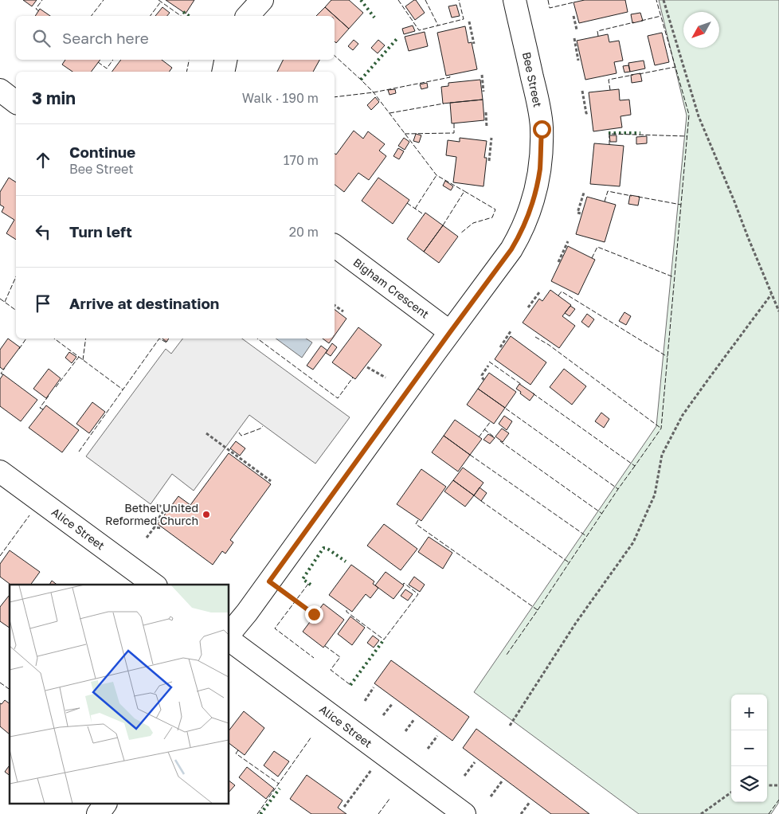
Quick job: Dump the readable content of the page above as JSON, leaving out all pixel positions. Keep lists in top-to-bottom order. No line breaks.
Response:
{"streets":{"street":["Bee Street","Bigham Crescent","Alice Street"]},"crossings":[["Bee Street","Bigham Crescent"]],"places":["Bethel United Reformed Church"],"north":"bottom left","page":{"search":"Search here","heading":["3 min","Walk · 190 m"],"list":[["Continue","Bee Street","170 m"],["Turn left","20 m"],"Arrive at destination"],"map_buttons":["+","−"]}}
